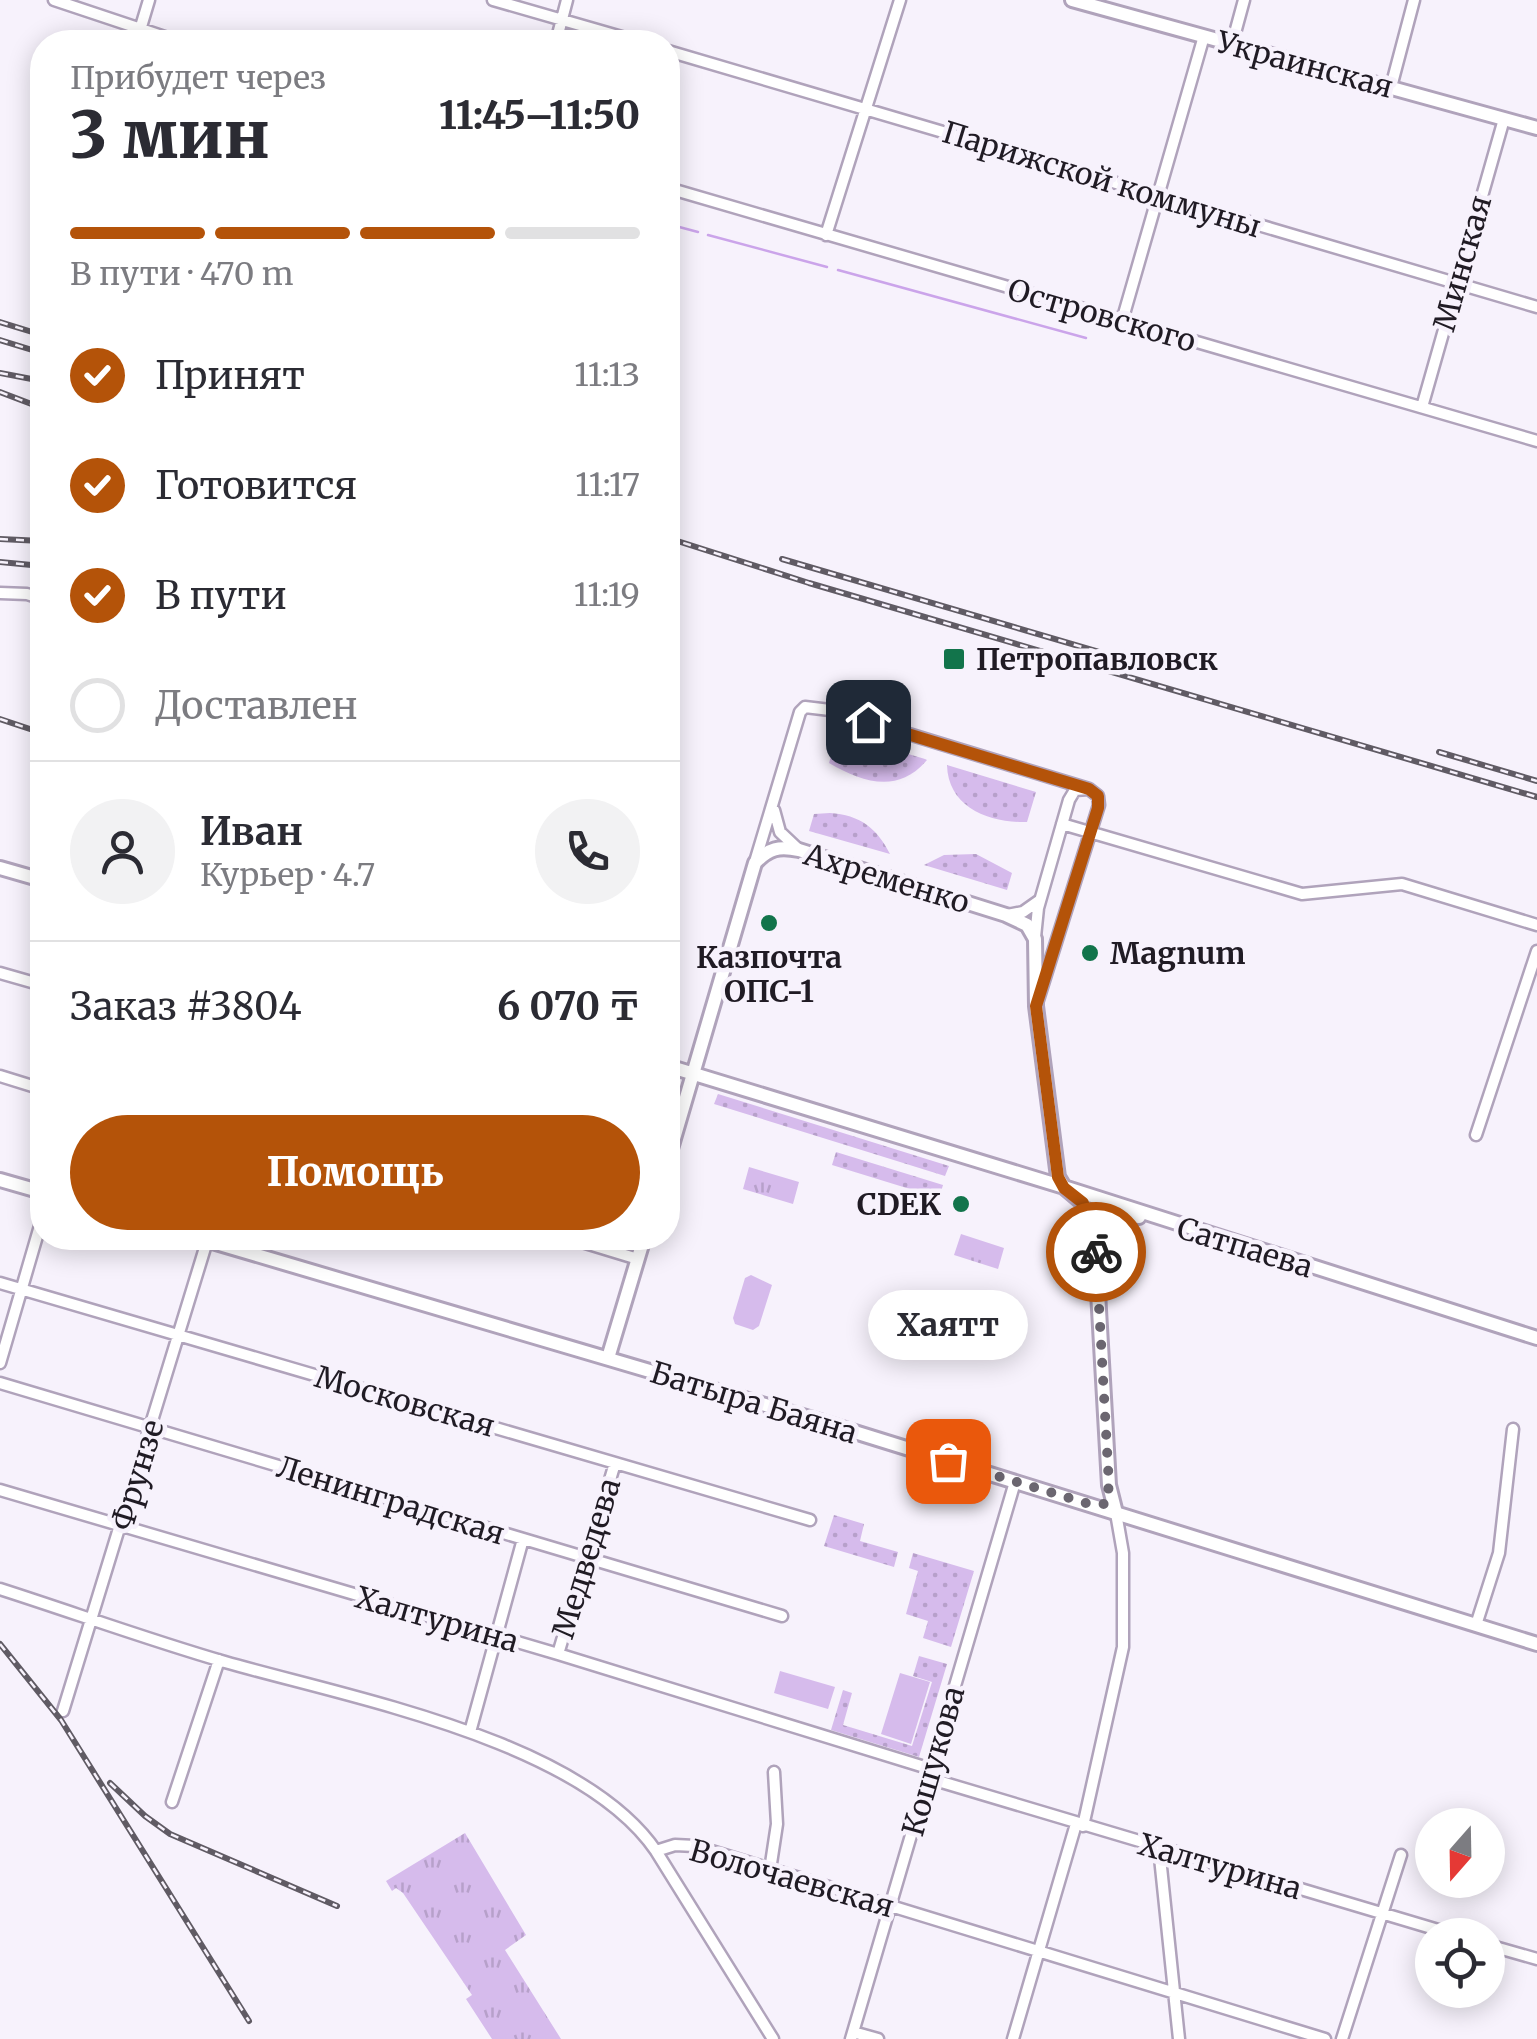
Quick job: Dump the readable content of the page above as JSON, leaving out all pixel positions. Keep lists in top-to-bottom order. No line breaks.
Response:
{"streets":{"street":["Украинская","Парижской коммуны","Минская","Островского","Ахременко","Сатпаева","Московская","Батыра Баяна","Фрунзе","Ленинградская","Медведева","Халтурина","Кошукова","Волочаевская"]},"crossings":[["Украинская","Минская"],["Парижской коммуны","Минская"],["Минская","Островского"],["Московская","Фрунзе"],["Московская","Медведева"],["Батыра Баяна","Кошукова"],["Фрунзе","Ленинградская"],["Фрунзе","Халтурина"],["Фрунзе","Волочаевская"],["Ленинградская","Медведева"],["Медведева","Халтурина"],["Халтурина","Кошукова"],["Кошукова","Волочаевская"]],"places":{"transit":["Петропавловск"],"other":["Казпочта ОПС-1","Magnum","CDEK","Хаятт"]},"north":"bottom","page":{"heading":["3 мин","Прибудет через","11:45–11:50"],"panel":["Иван","Курьер · 4.7","Заказ #3804","6 070 ₸"],"bar":"В пути · 470 m","list":[["Принят","11:13"],["Готовится","11:17"],["В пути","11:19"],"Доставлен"],"buttons":"Помощь","bubble":"Хаятт"}}
